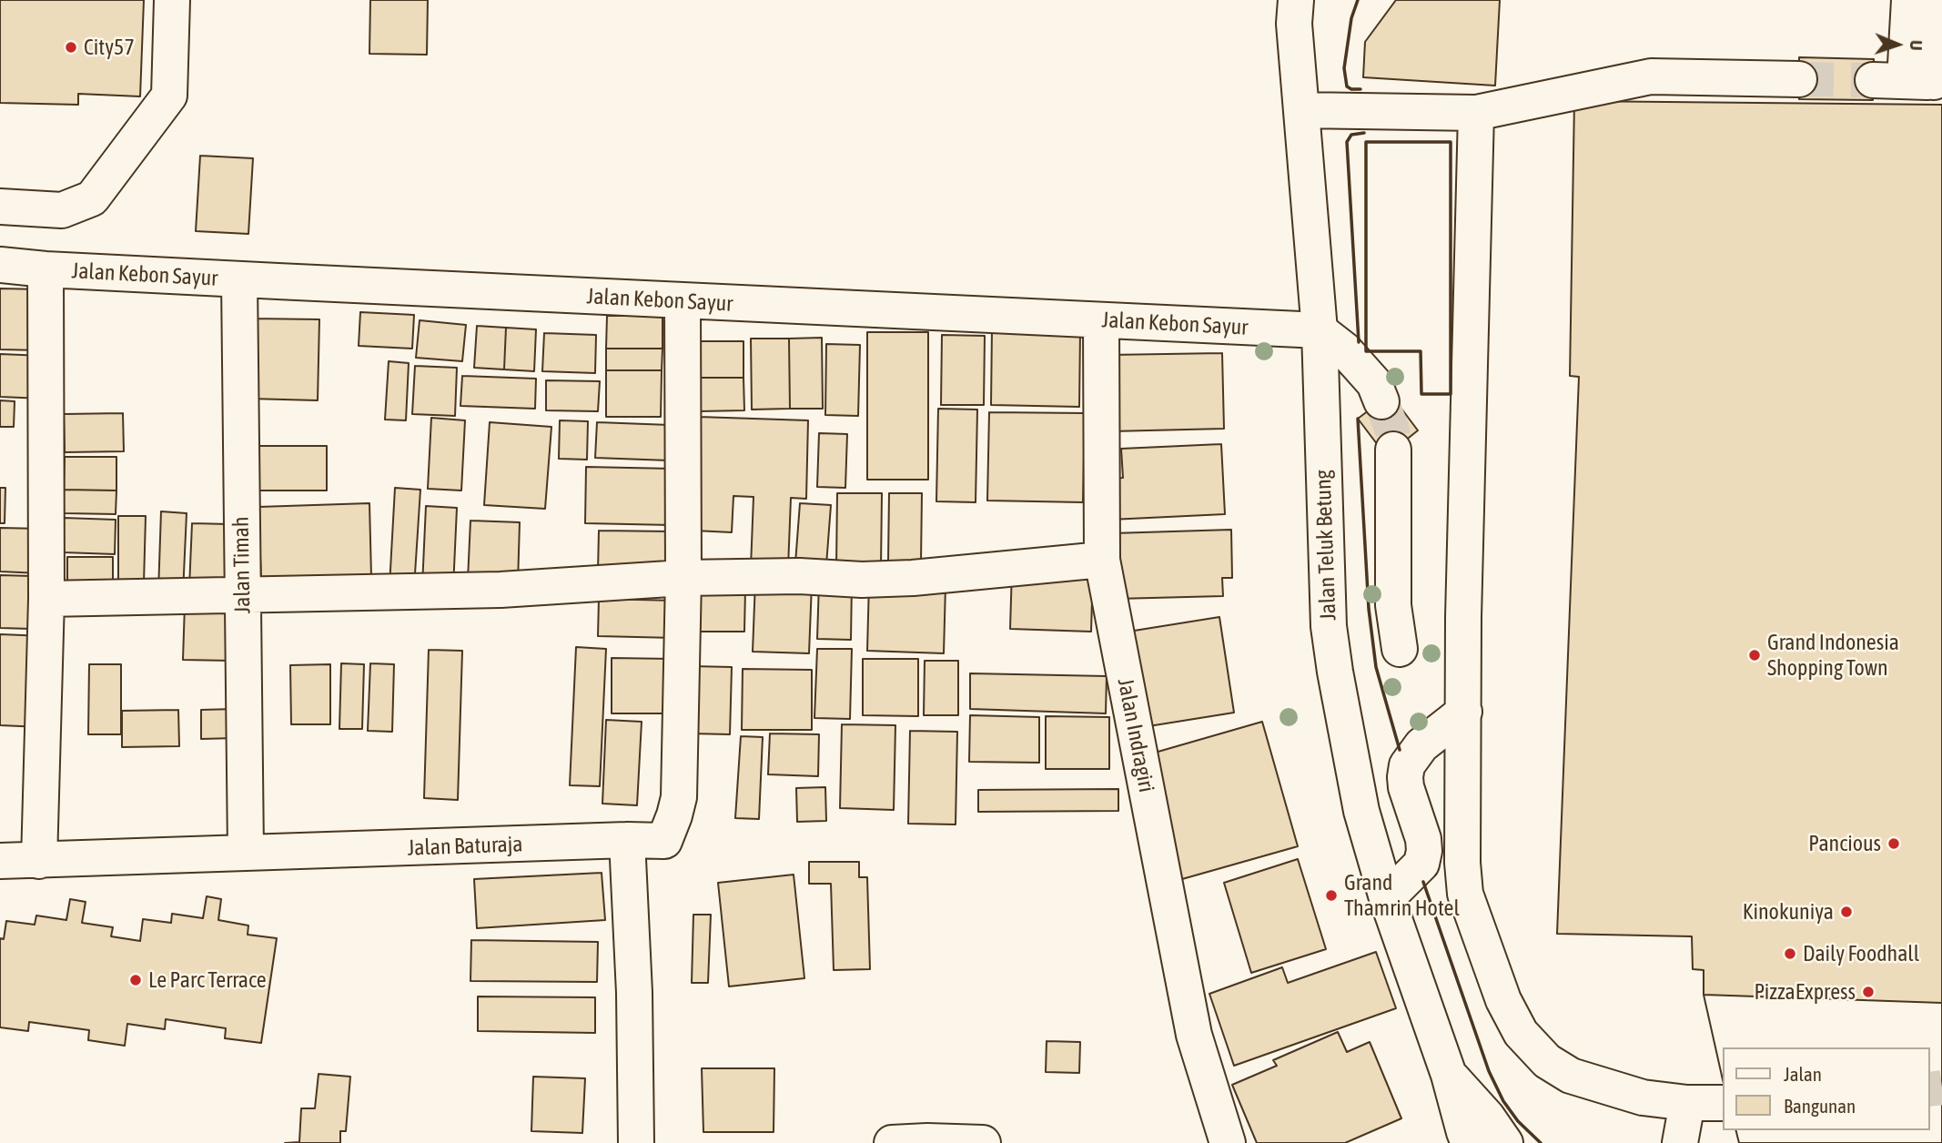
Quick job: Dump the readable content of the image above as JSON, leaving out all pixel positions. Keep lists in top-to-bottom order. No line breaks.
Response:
{"streets":{"street":["Jalan Kebon Sayur","Jalan Teluk Betung","Jalan Timah","Jalan Indragiri","Jalan Baturaja"]},"crossings":[["Jalan Kebon Sayur","Jalan Teluk Betung"],["Jalan Kebon Sayur","Jalan Timah"],["Jalan Kebon Sayur","Jalan Indragiri"],["Jalan Timah","Jalan Baturaja"]],"places":["City57","Grand Indonesia Shopping Town","Pancious","Grand Thamrin Hotel","Kinokuniya","Daily Foodhall","Le Parc Terrace","PizzaExpress"],"legend":["Jalan","Bangunan"],"north":"right"}
